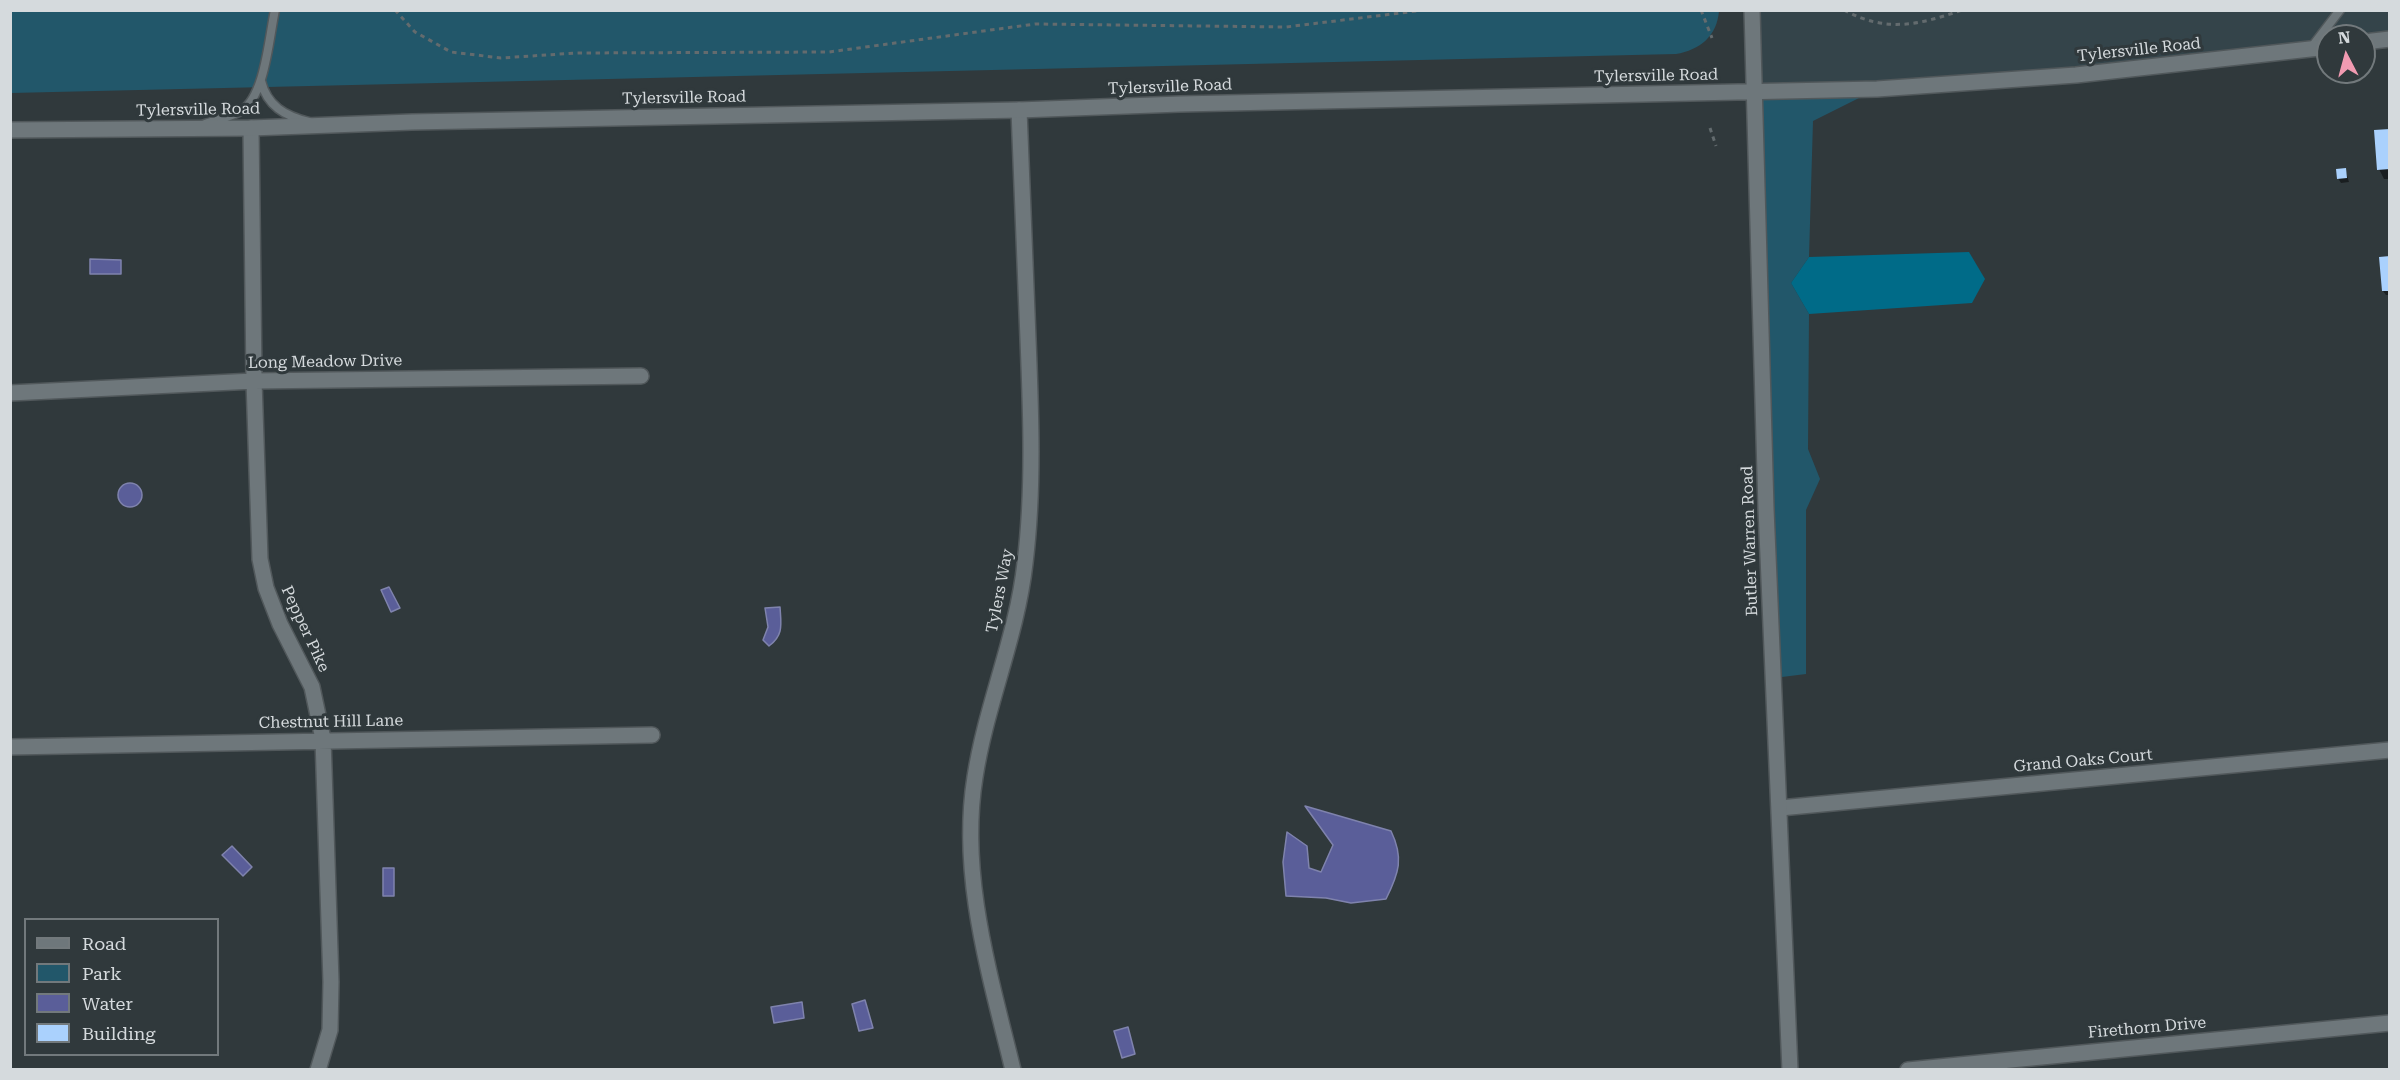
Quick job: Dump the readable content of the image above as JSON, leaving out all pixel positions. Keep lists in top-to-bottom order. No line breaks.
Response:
{"streets":{"street":["Tylersville Road","Long Meadow Drive","Butler Warren Road","Tylers Way","Pepper Pike","Chestnut Hill Lane","Grand Oaks Court","Firethorn Drive"]},"crossings":[["Tylersville Road","Butler Warren Road"],["Tylersville Road","Tylers Way"],["Tylersville Road","Pepper Pike"],["Long Meadow Drive","Pepper Pike"],["Butler Warren Road","Grand Oaks Court"],["Pepper Pike","Chestnut Hill Lane"]],"legend":["Road","Park","Water","Building"],"north":"top"}
